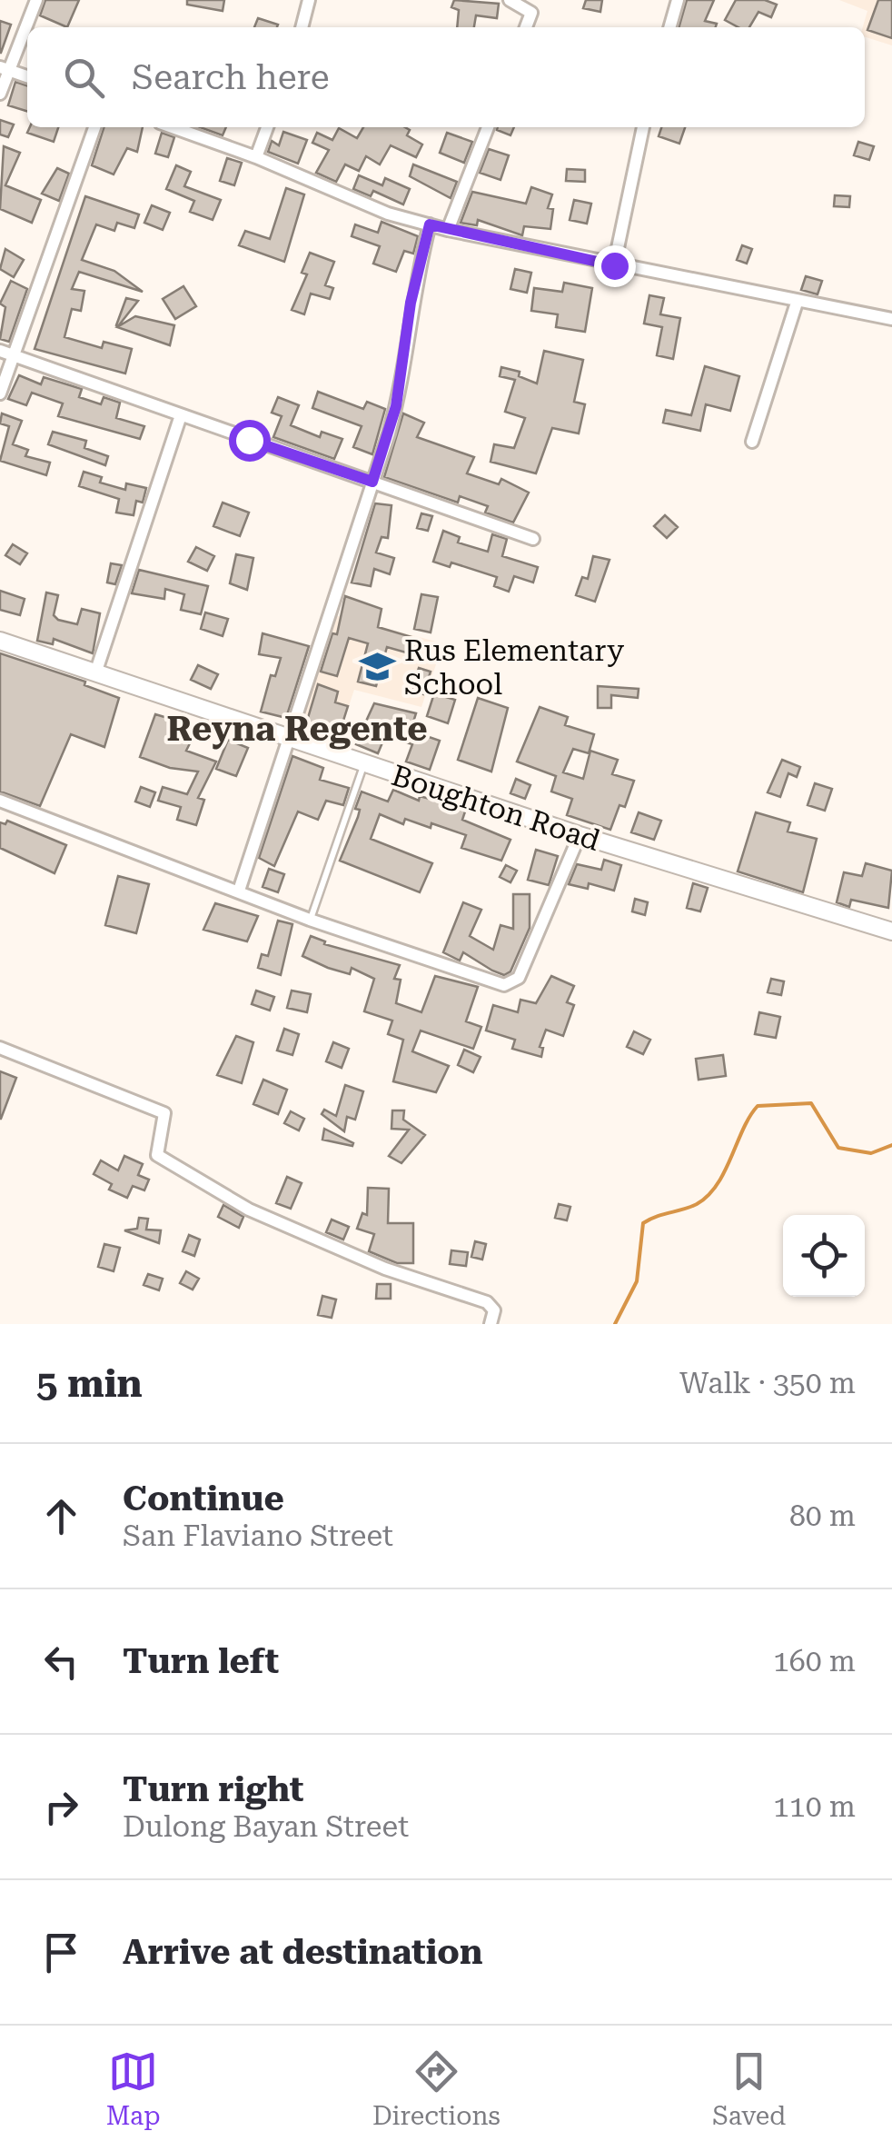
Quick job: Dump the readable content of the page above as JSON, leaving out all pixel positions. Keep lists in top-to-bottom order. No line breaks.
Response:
{"streets":{"main road":["Boughton Road"]},"districts":["Reyna Regente"],"places":{"school or university":["Rus Elementary School"]},"page":{"search":"Search here","heading":["5 min","Walk · 350 m"],"list":[["Continue","San Flaviano Street","80 m"],["Turn left","160 m"],["Turn right","Dulong Bayan Street","110 m"],"Arrive at destination"],"nav":["Map","Directions","Saved"]}}
